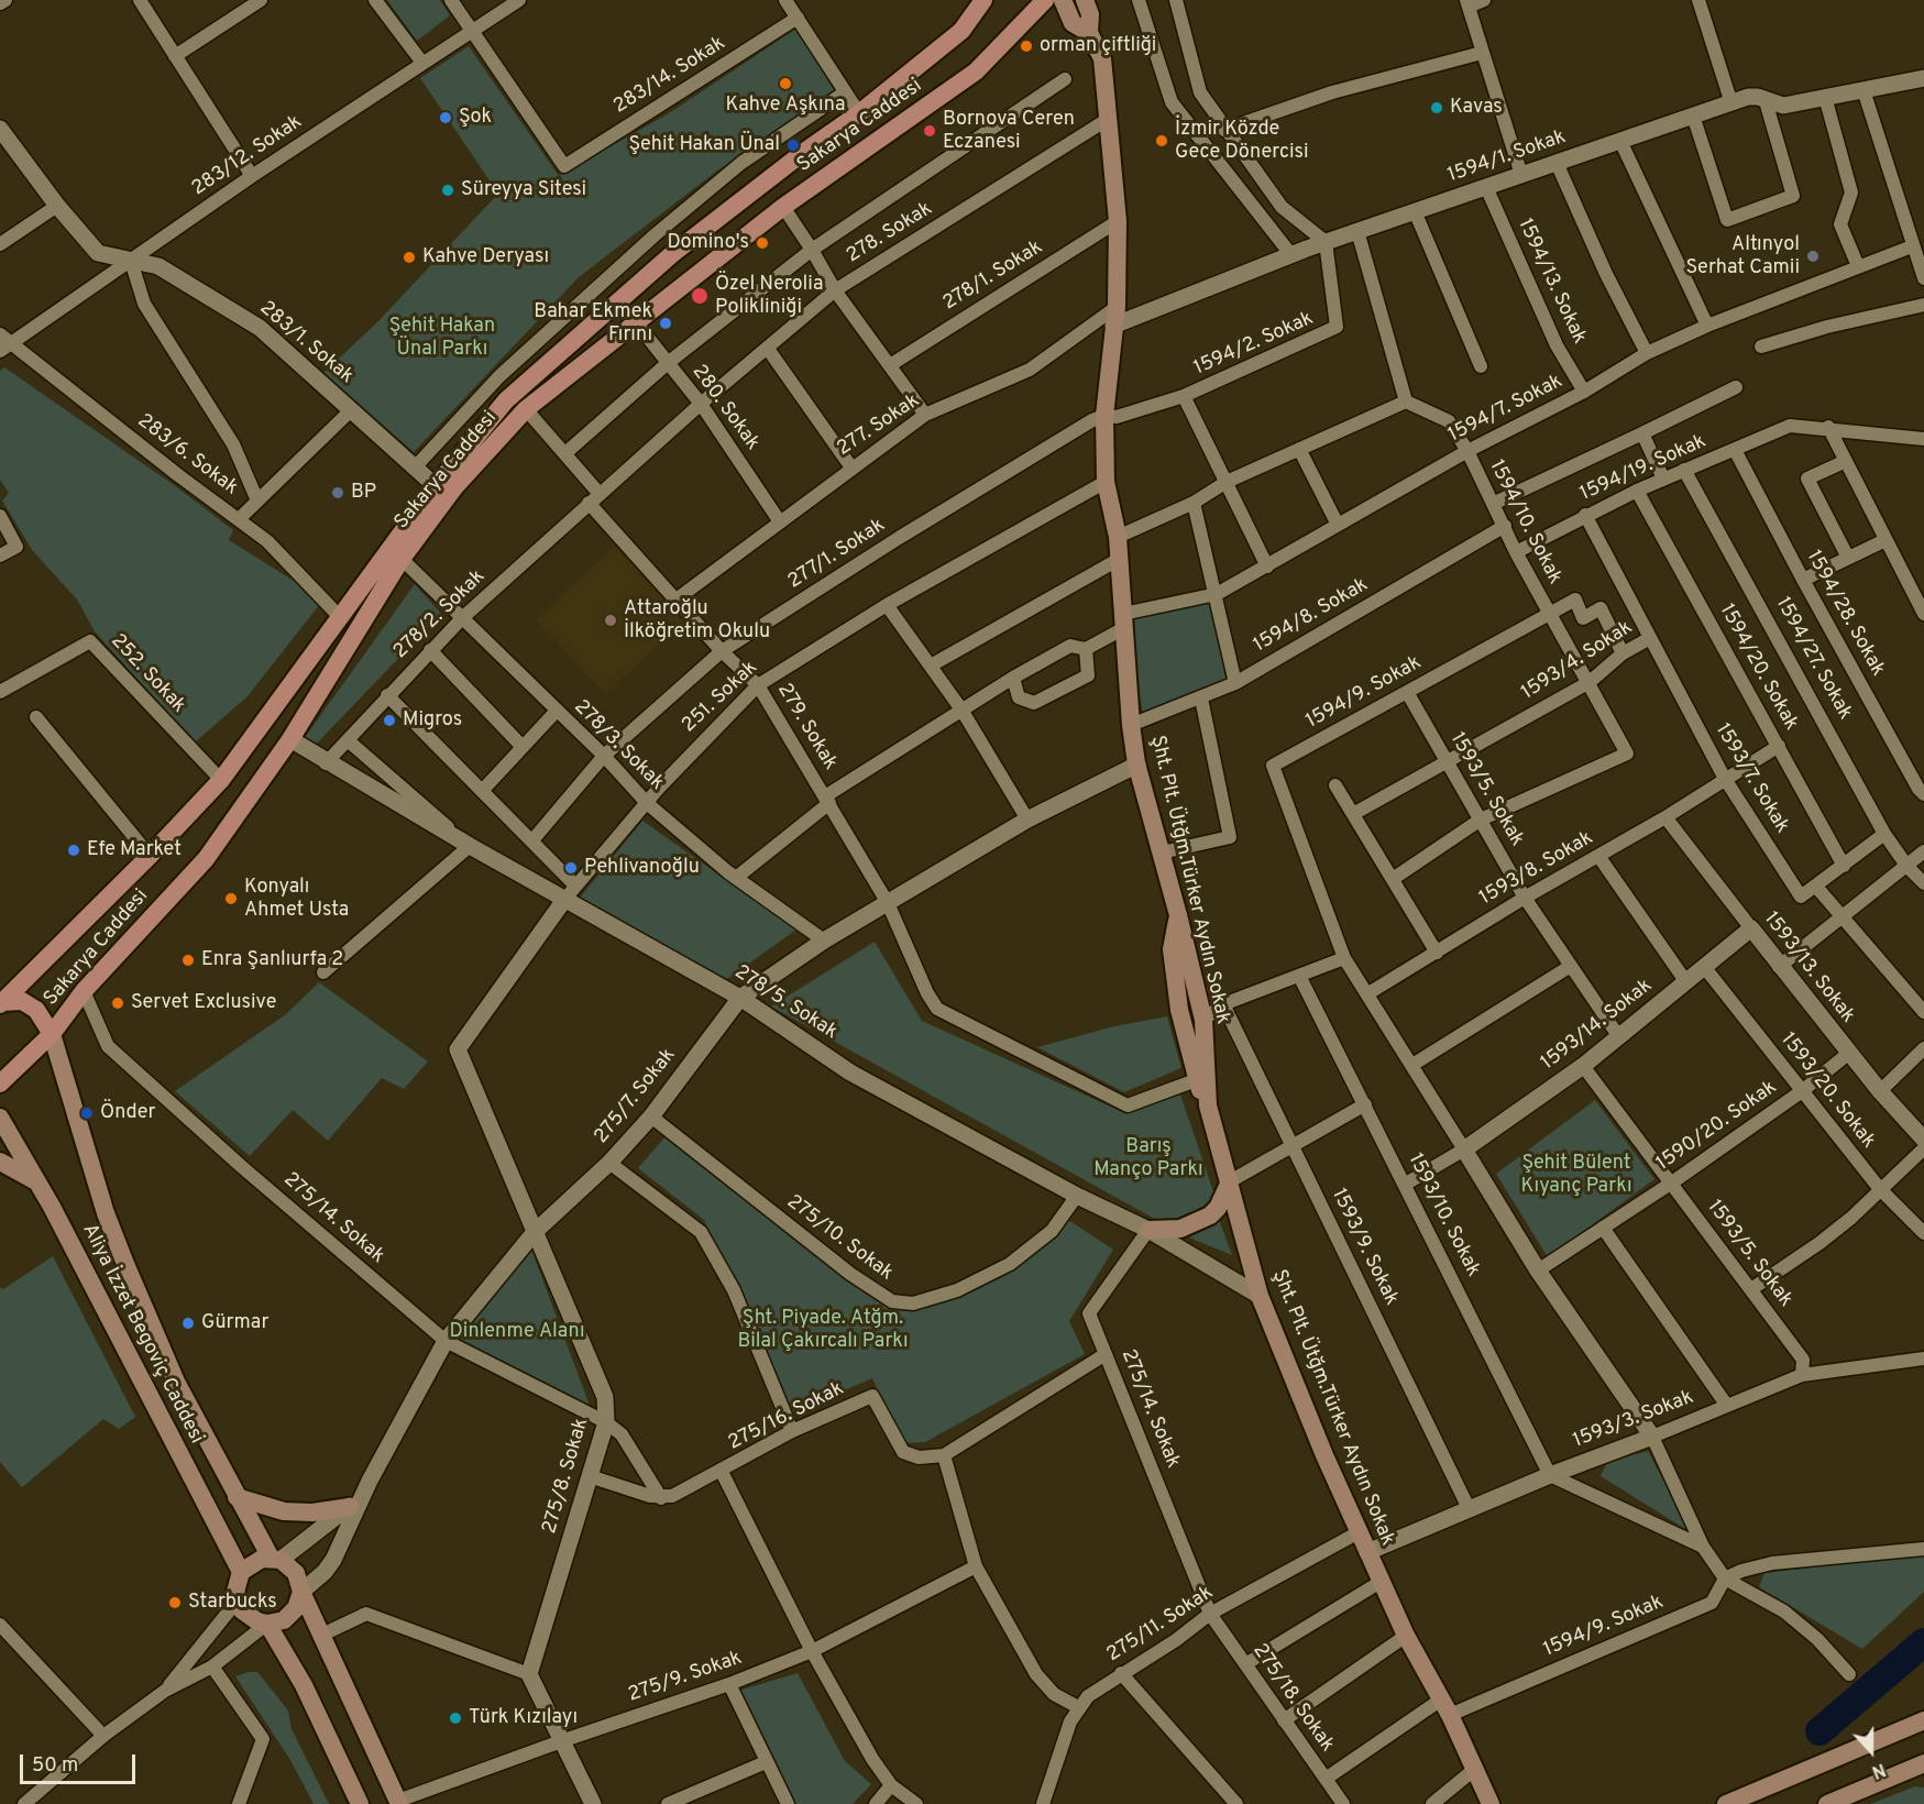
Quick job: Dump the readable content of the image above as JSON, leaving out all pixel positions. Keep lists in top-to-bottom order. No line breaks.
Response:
{"streets":{"main road":["Sakarya Caddesi","Şht. Plt. Ütğm.Türker Aydın Sokak","Aliya İzzet Begoviç Caddesi"],"street":["283/14. Sokak","283/12. Sokak","1594/1. Sokak","278. Sokak","278/1. Sokak","1594/13. Sokak","283/1. Sokak","1594/2. Sokak","280. Sokak","1594/7. Sokak","277. Sokak","283/6. Sokak","1594/19. Sokak","1594/10. Sokak","277/1. Sokak","1594/28. Sokak","278/2. Sokak","1594/8. Sokak","1594/27. Sokak","1593/4. Sokak","1594/20. Sokak","252. Sokak","1594/9. Sokak","251. Sokak","279. Sokak","278/3. Sokak","1593/7. Sokak","1593/5. Sokak","1593/8. Sokak","1593/13. Sokak","278/5. Sokak","1593/14. Sokak","1593/20. Sokak","275/7. Sokak","1590/20. Sokak","1593/10. Sokak","275/14. Sokak","275/10. Sokak","1593/9. Sokak","275/16. Sokak","1593/3. Sokak","275/8. Sokak","275/11. Sokak","275/9. Sokak","275/18. Sokak"]},"crossings":[["283/14. Sokak","283/12. Sokak"],["Sakarya Caddesi","283/1. Sokak"],["Sakarya Caddesi","280. Sokak"],["Sakarya Caddesi","283/6. Sokak"],["Sakarya Caddesi","252. Sokak"],["Sakarya Caddesi","278/3. Sokak"],["Sakarya Caddesi","278/5. Sokak"],["Sakarya Caddesi","275/14. Sokak"],["Sakarya Caddesi","Aliya İzzet Begoviç Caddesi"],["283/12. Sokak","283/1. Sokak"],["283/12. Sokak","283/6. Sokak"],["1594/1. Sokak","1594/13. Sokak"],["1594/1. Sokak","1594/2. Sokak"],["1594/1. Sokak","Şht. Plt. Ütğm.Türker Aydın Sokak"],["278. Sokak","280. Sokak"],["278. Sokak","278/2. Sokak"],["278. Sokak","279. Sokak"],["278. Sokak","Şht. Plt. Ütğm.Türker Aydın Sokak"],["278/1. Sokak","Şht. Plt. Ütğm.Türker Aydın Sokak"],["1594/13. Sokak","1594/7. Sokak"],["1594/2. Sokak","277/1. Sokak"],["1594/2. Sokak","Şht. Plt. Ütğm.Türker Aydın Sokak"],["280. Sokak","277. Sokak"],["1594/7. Sokak","1594/10. Sokak"],["1594/7. Sokak","279. Sokak"],["1594/7. Sokak","278/3. Sokak"],["1594/7. Sokak","Şht. Plt. Ütğm.Türker Aydın Sokak"],["277. Sokak","279. Sokak"],["277. Sokak","Şht. Plt. Ütğm.Türker Aydın Sokak"],["1594/19. Sokak","1594/10. Sokak"],["1594/19. Sokak","1594/28. Sokak"],["1594/19. Sokak","1594/27. Sokak"],["1594/19. Sokak","1594/20. Sokak"],["1594/19. Sokak","1593/7. Sokak"],["1594/10. Sokak","1594/8. Sokak"],["1594/10. Sokak","1593/4. Sokak"],["1594/10. Sokak","1594/9. Sokak"],["1594/10. Sokak","1593/5. Sokak"],["277/1. Sokak","279. Sokak"],["277/1. Sokak","278/3. Sokak"],["277/1. Sokak","Şht. Plt. Ütğm.Türker Aydın Sokak"],["278/2. Sokak","279. Sokak"],["278/2. Sokak","278/3. Sokak"],["278/2. Sokak","278/5. Sokak"],["1594/8. Sokak","Şht. Plt. Ütğm.Türker Aydın Sokak"],["1593/4. Sokak","1594/9. Sokak"],["1593/4. Sokak","1593/7. Sokak"],["1593/4. Sokak","1593/5. Sokak"],["1594/20. Sokak","1593/8. Sokak"],["1594/9. Sokak","1593/5. Sokak"],["1594/9. Sokak","Şht. Plt. Ütğm.Türker Aydın Sokak"],["1594/9. Sokak","275/18. Sokak"],["251. Sokak","279. Sokak"],["251. Sokak","278/3. Sokak"],["251. Sokak","Şht. Plt. Ütğm.Türker Aydın Sokak"],["251. Sokak","278/5. Sokak"],["251. Sokak","275/8. Sokak"],["279. Sokak","275/7. Sokak"],["278/3. Sokak","275/7. Sokak"],["1593/7. Sokak","1593/8. Sokak"],["1593/5. Sokak","1593/8. Sokak"],["1593/5. Sokak","1593/14. Sokak"],["1593/5. Sokak","1590/20. Sokak"],["1593/5. Sokak","1593/3. Sokak"],["1593/8. Sokak","1593/13. Sokak"],["Şht. Plt. Ütğm.Türker Aydın Sokak","278/5. Sokak"],["Şht. Plt. Ütğm.Türker Aydın Sokak","275/7. Sokak"],["Şht. Plt. Ütğm.Türker Aydın Sokak","1593/3. Sokak"],["Şht. Plt. Ütğm.Türker Aydın Sokak","275/11. Sokak"],["1593/13. Sokak","1593/14. Sokak"],["1593/13. Sokak","1590/20. Sokak"],["278/5. Sokak","275/7. Sokak"],["278/5. Sokak","275/14. Sokak"],["278/5. Sokak","275/10. Sokak"],["1593/14. Sokak","1593/20. Sokak"],["1593/20. Sokak","1590/20. Sokak"],["275/7. Sokak","275/14. Sokak"],["275/7. Sokak","275/10. Sokak"],["275/7. Sokak","Aliya İzzet Begoviç Caddesi"],["275/7. Sokak","275/8. Sokak"],["1593/10. Sokak","1593/3. Sokak"],["275/14. Sokak","275/16. Sokak"],["275/14. Sokak","275/8. Sokak"],["275/14. Sokak","275/11. Sokak"],["275/14. Sokak","275/18. Sokak"],["1593/9. Sokak","1593/3. Sokak"],["Aliya İzzet Begoviç Caddesi","275/9. Sokak"],["275/11. Sokak","275/18. Sokak"]],"parks":["Şehit Hakan Ünal Parkı","Barış Manço Parkı","Şehit Bülent Kıyanç Parkı","Şht. Piyade. Atğm. Bilal Çakırcalı Parkı","Dinlenme Alanı"],"places":["orman çiftliği","Kahve Aşkına","Kavas","Şok","Bornova Ceren Eczanesi","İzmir Közde Gece Dönercisi","Şehit Hakan Ünal","Süreyya Sitesi","Domino's","Altınyol Serhat Camii","Kahve Deryası","Özel Nerolia Polikliniği","Bahar Ekmek Fırını","BP","Attaroğlu İlköğretim Okulu","Migros","Efe Market","Pehlivanoğlu","Konyalı Ahmet Usta","Enra Şanlıurfa 2","Servet Exclusive","Önder","Gürmar","Starbucks","Türk Kızılayı"],"scale_bar":"50 m","north":"bottom"}
